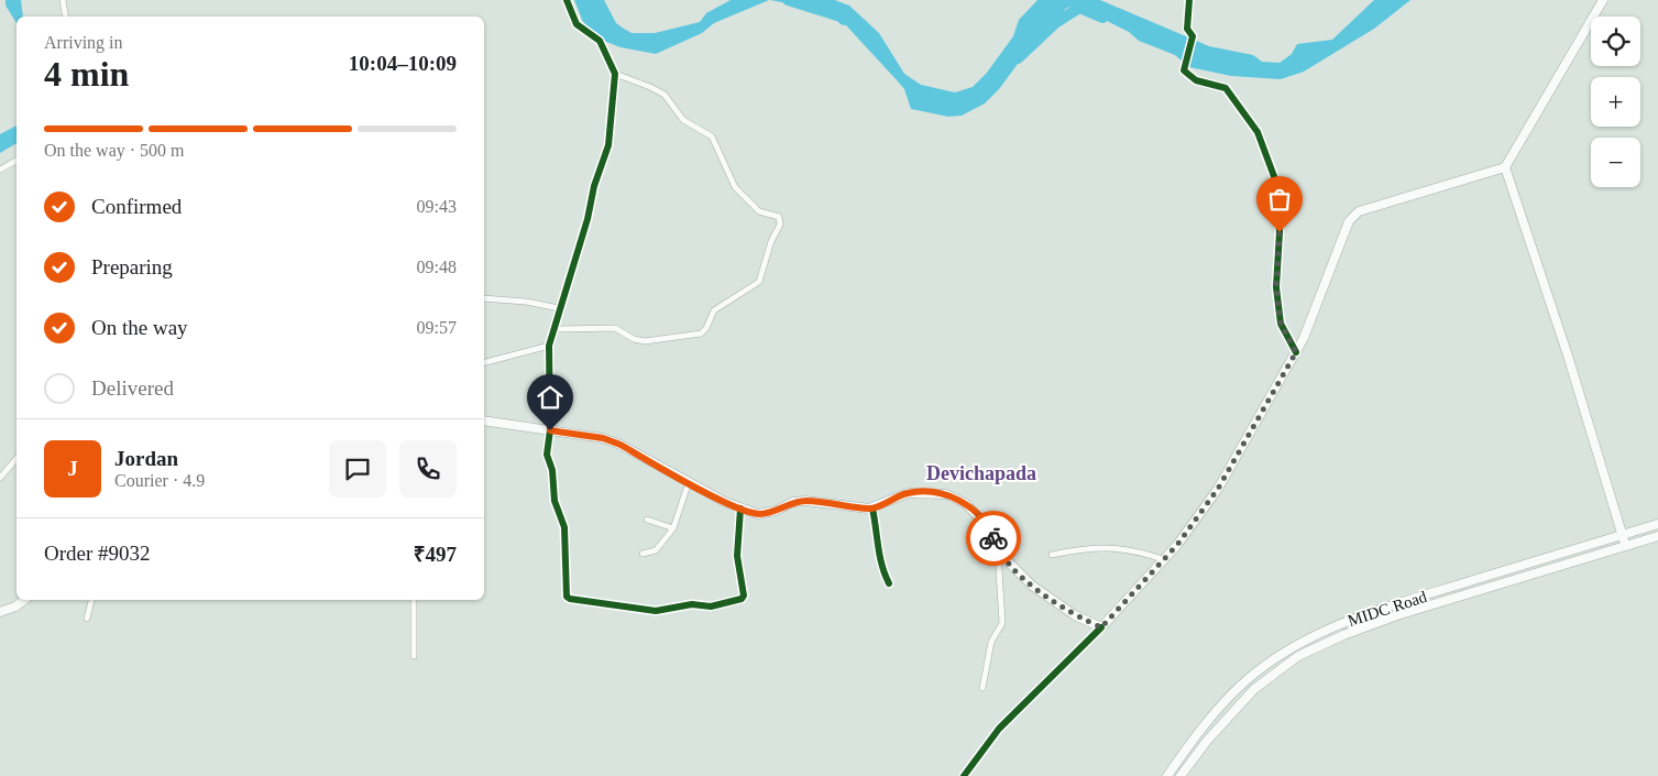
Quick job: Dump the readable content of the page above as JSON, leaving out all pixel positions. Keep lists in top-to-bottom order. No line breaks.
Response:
{"streets":{"main road":["MIDC Road"]},"districts":["Devichapada"],"page":{"map_buttons":["+","−"],"heading":["4 min","Arriving in","10:04–10:09"],"panel":["Jordan","Courier · 4.9","Order #9032","₹497"],"bar":"On the way · 500 m","list":[["Confirmed","09:43"],["Preparing","09:48"],["On the way","09:57"],"Delivered"],"round":"J"}}
